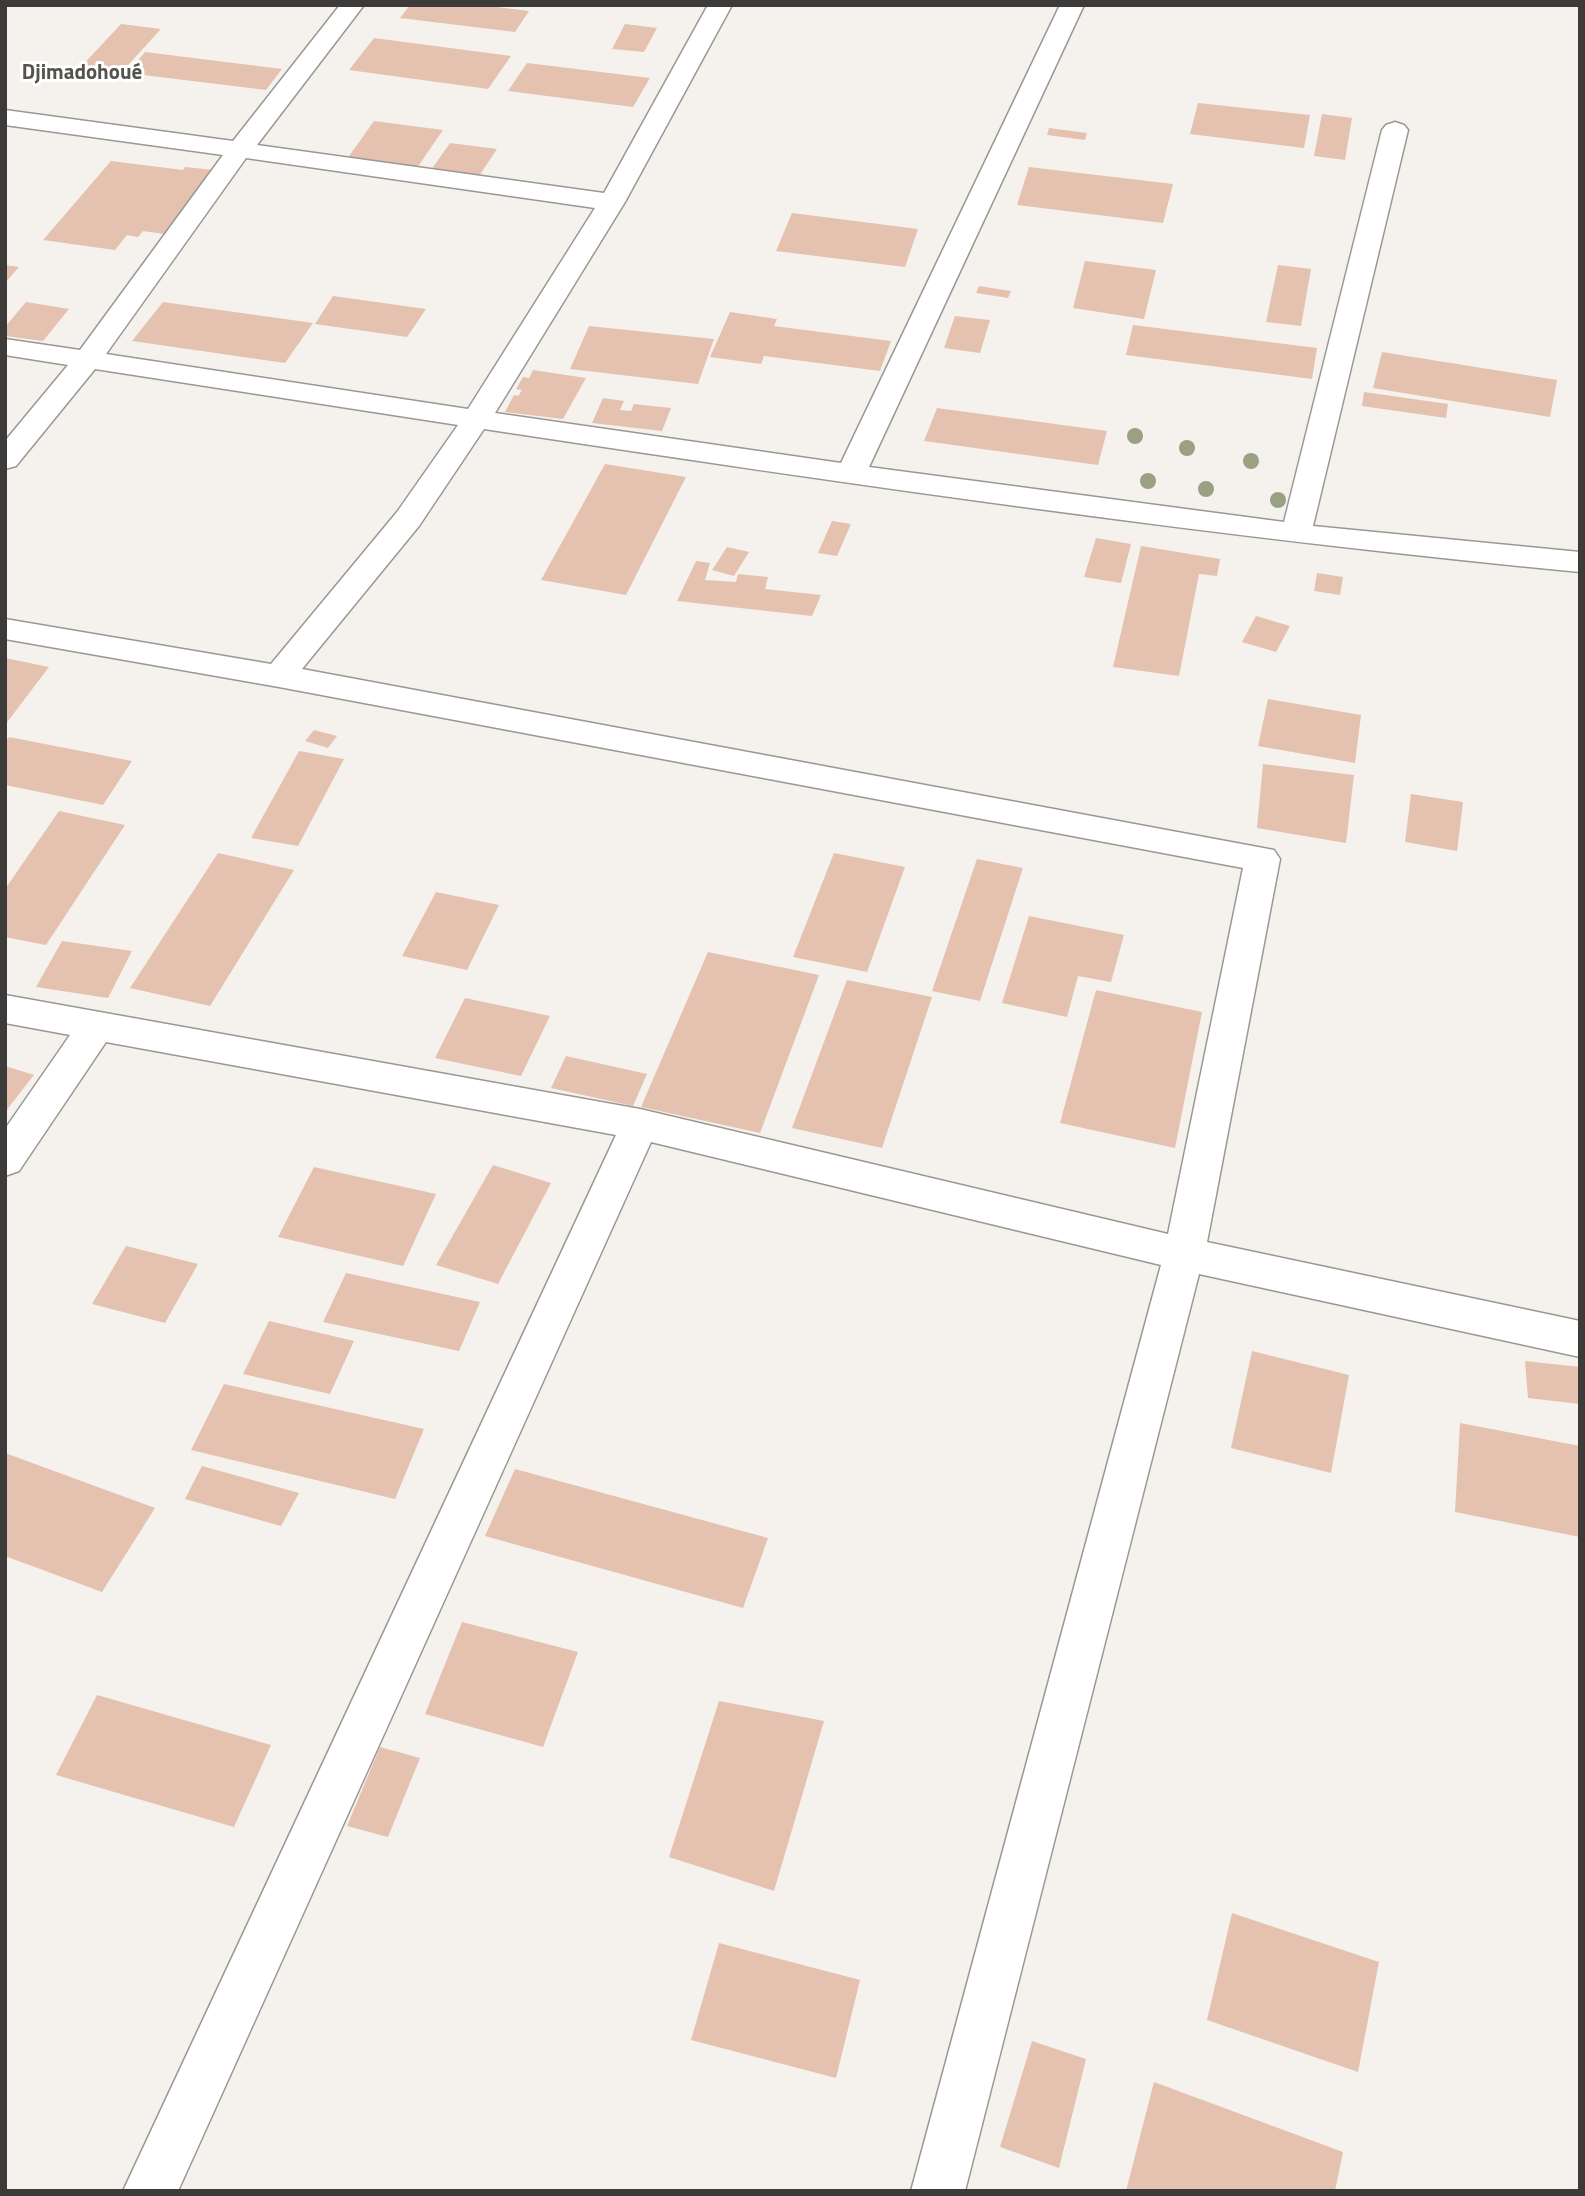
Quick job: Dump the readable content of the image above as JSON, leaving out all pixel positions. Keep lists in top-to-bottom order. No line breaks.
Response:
{"districts":["Djimadohoué"]}
